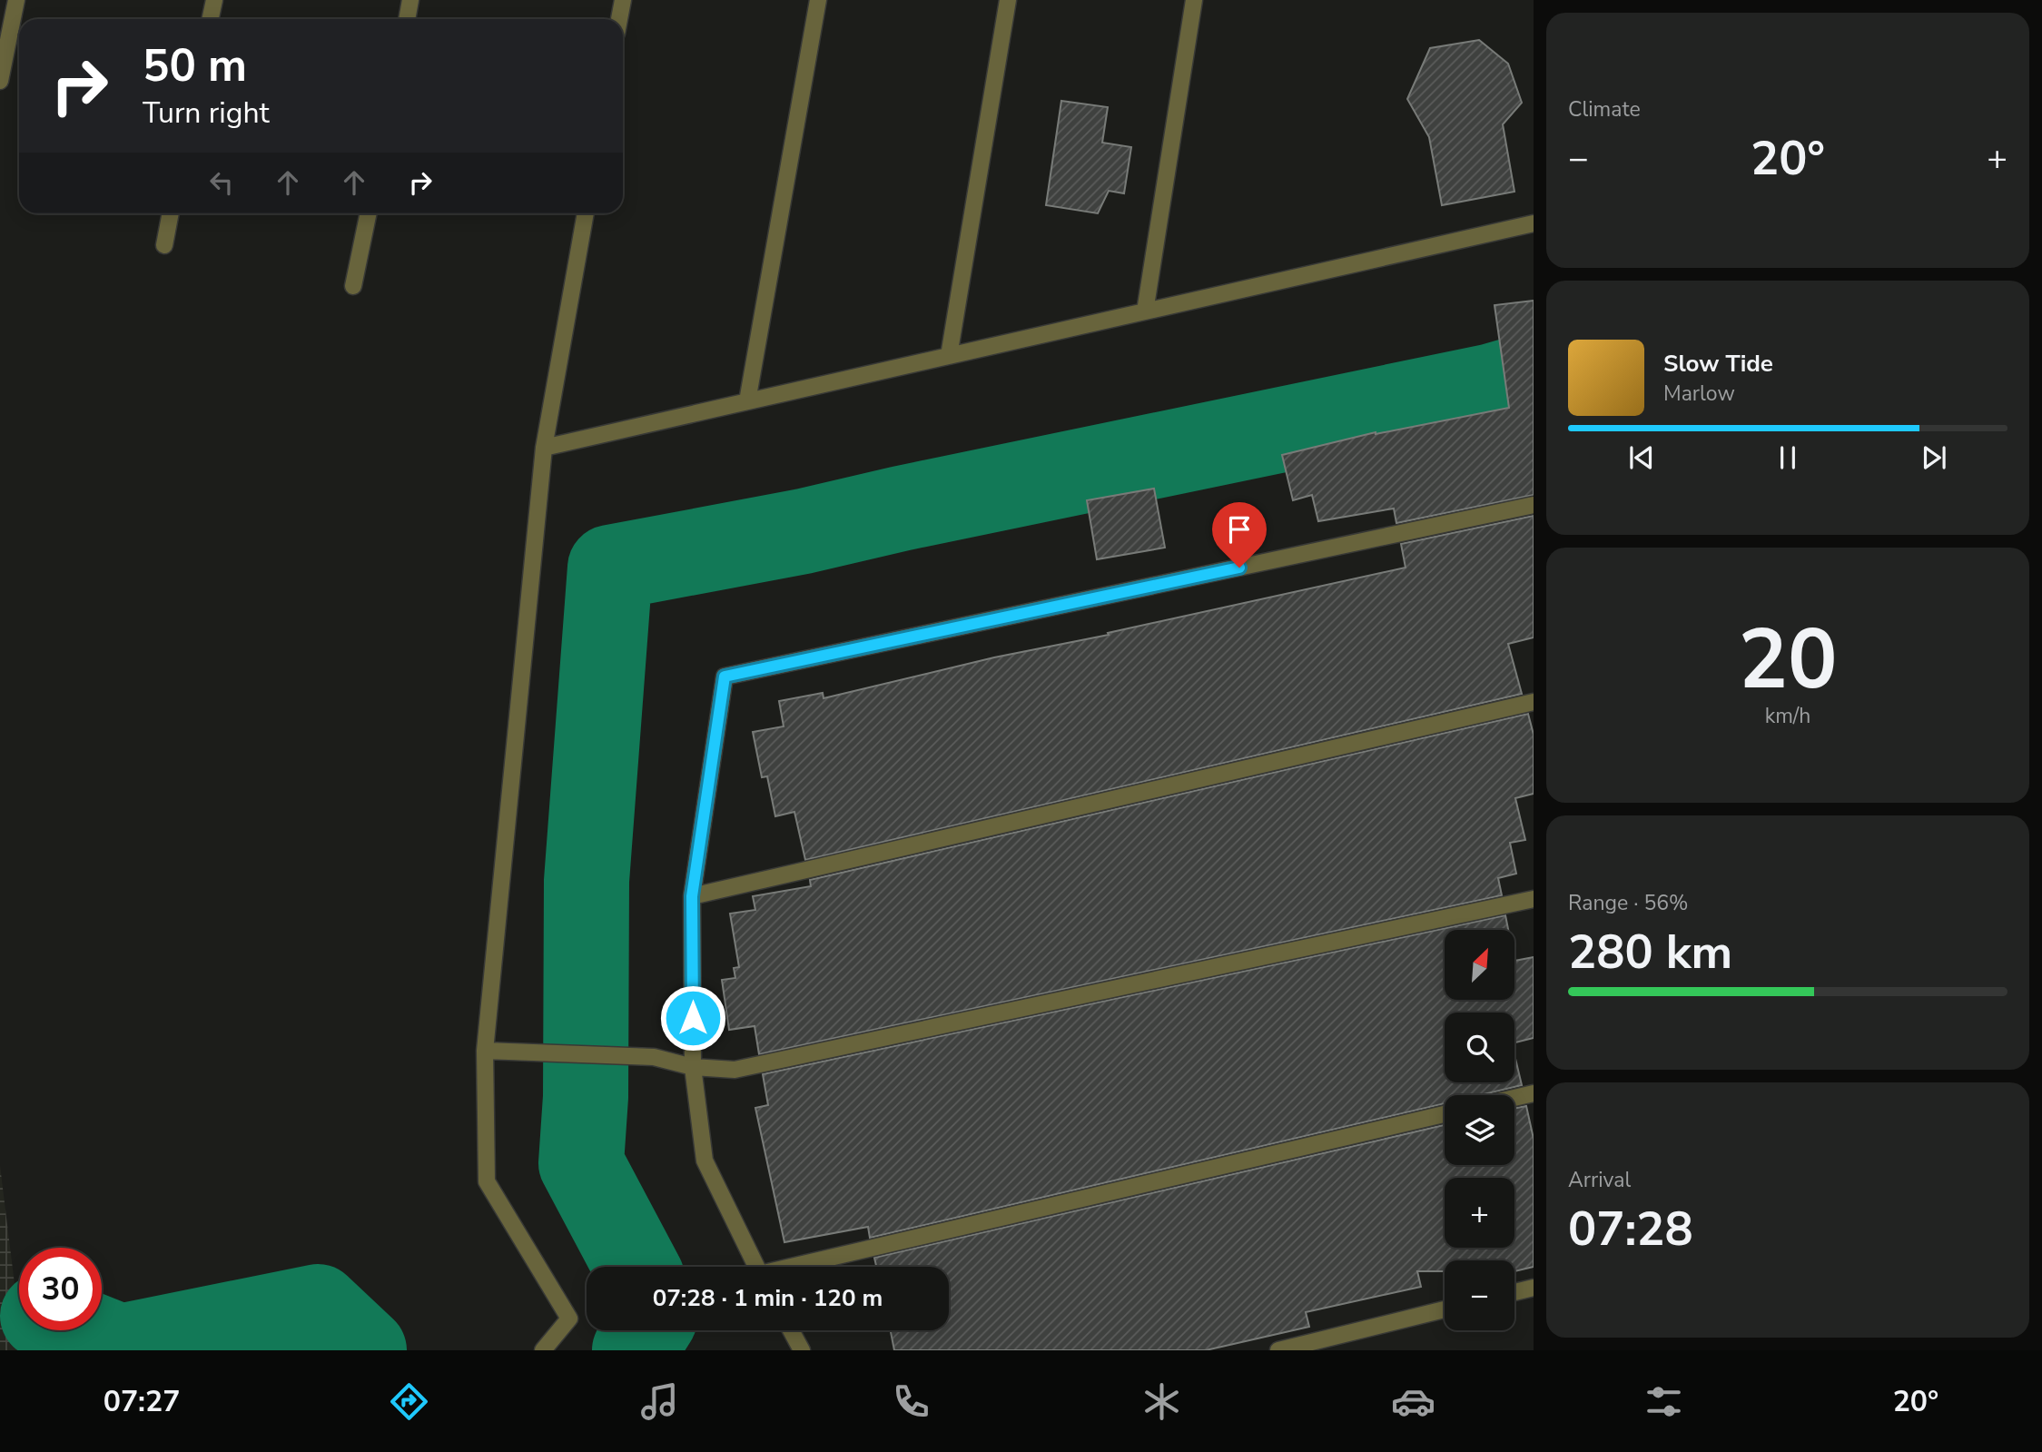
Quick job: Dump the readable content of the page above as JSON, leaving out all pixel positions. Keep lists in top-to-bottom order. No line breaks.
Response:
{"north":"top right","page":{"tile":["Climate",["20","km/h"],["Range · 56%","280 km"],["Arrival","07:28"]],"turn":["50 m","Turn right"],"heat":["−","20°","+"],"song":["Slow Tide","Marlow"],"map_buttons":["+","−"],"limit":"30","trip":"07:28 · 1 min · 120 m","tabs":["07:27","20°"]}}
